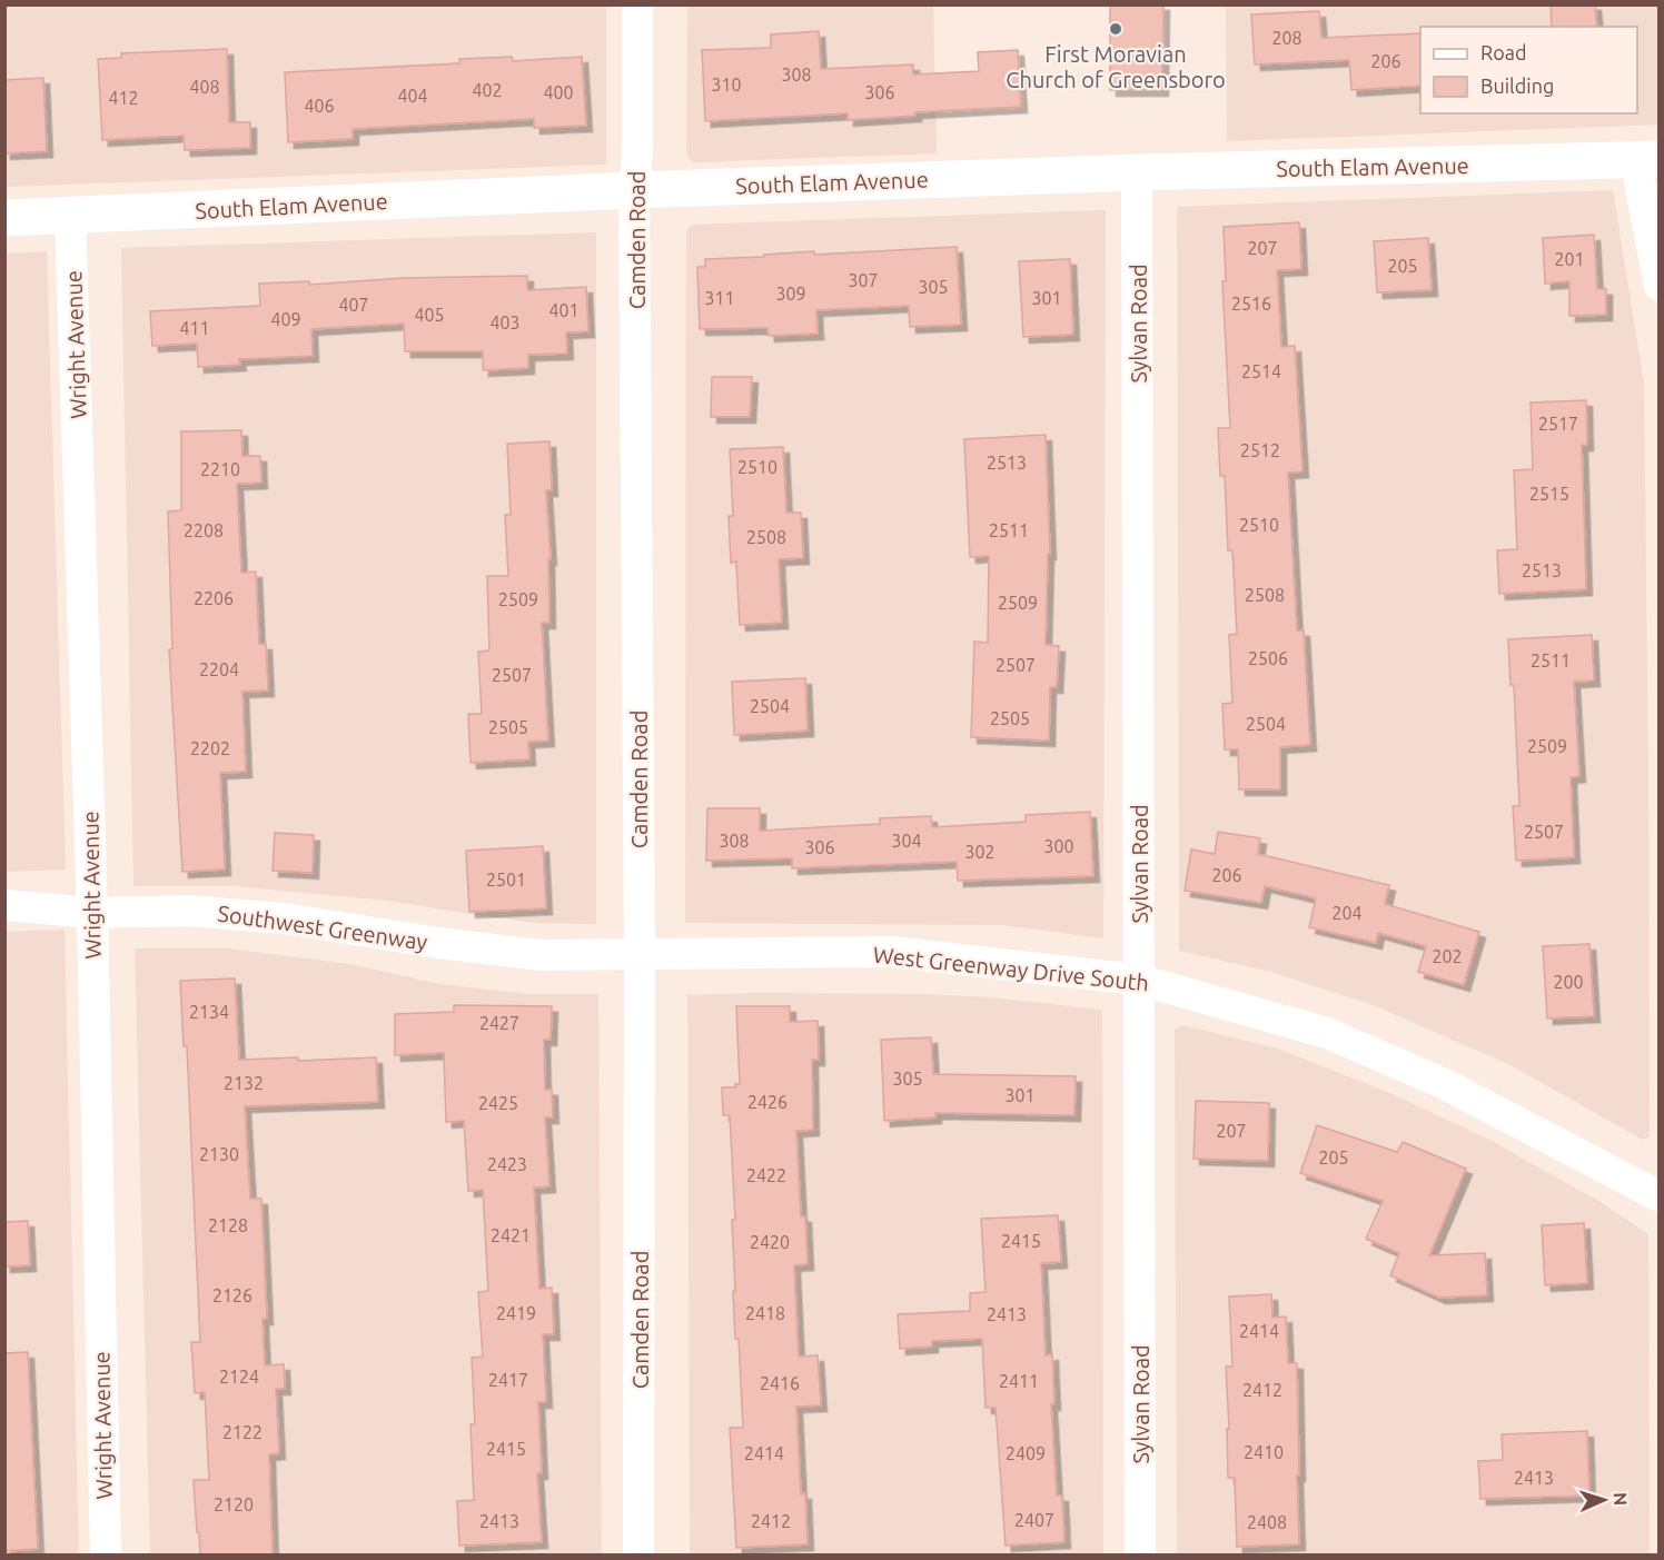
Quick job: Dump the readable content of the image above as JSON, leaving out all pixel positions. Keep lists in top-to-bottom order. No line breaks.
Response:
{"streets":{"street":["South Elam Avenue","Camden Road","Sylvan Road","Wright Avenue","Southwest Greenway","West Greenway Drive South"]},"crossings":[["South Elam Avenue","Camden Road"],["South Elam Avenue","Sylvan Road"],["South Elam Avenue","Wright Avenue"],["Camden Road","Southwest Greenway"],["Camden Road","West Greenway Drive South"],["Sylvan Road","West Greenway Drive South"],["Wright Avenue","Southwest Greenway"],["Southwest Greenway","West Greenway Drive South"]],"places":["First Moravian Church of Greensboro"],"house_numbers":["208","206","308","310","408","402","400","306","404","412","406","207","201","205","307","305","309","311","301","2516","407","401","405","409","403","411","2514","2517","2512","2513","2510","2210","2515","2510","2208","2511","2508","2513","2508","2206","2509","2509","2506","2511","2507","2204","2507","2504","2505","2504","2505","2509","2202","2507","308","304","300","306","302","206","2501","204","202","200","2134","2427","305","2132","301","2426","2425","207","2130","205","2423","2422","2128","2421","2415","2420","2126","2419","2418","2413","2414","2124","2417","2411","2416","2412","2122","2415","2410","2414","2409","2413","2120","2407","2413","2412","2408"],"legend":["Road","Building"],"north":"right"}
